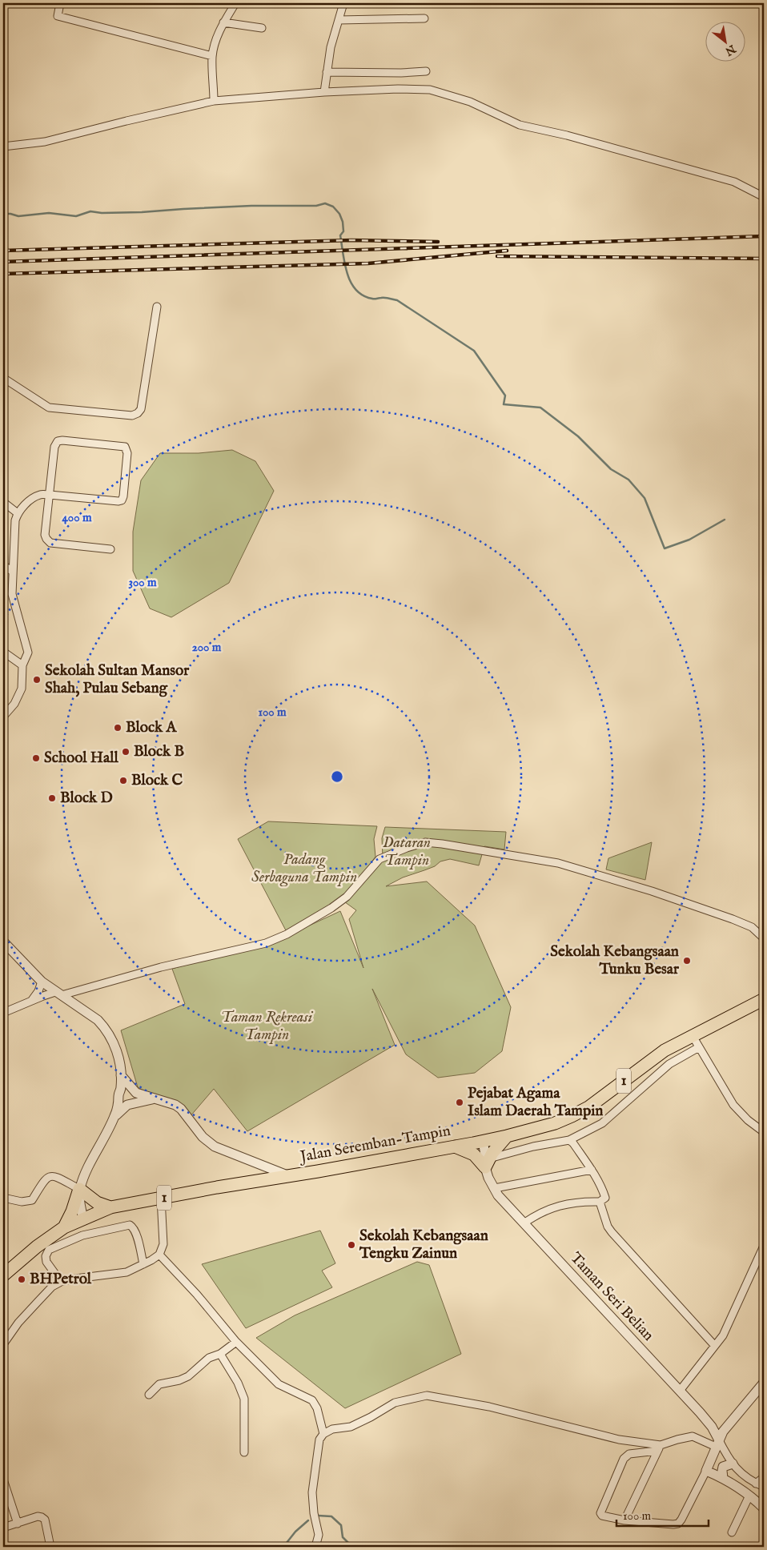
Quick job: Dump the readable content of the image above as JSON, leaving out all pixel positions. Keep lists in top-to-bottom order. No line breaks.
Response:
{"streets":{"highway":["1","Jalan Seremban-Tampin"],"street":["Taman Seri Belian"]},"crossings":[["Jalan Seremban-Tampin","Taman Seri Belian"]],"parks":["Dataran Tampin","Padang Serbaguna Tampin","Taman Rekreasi Tampin"],"places":["Sekolah Sultan Mansor Shah, Pulau Sebang","Block A","Block B","School Hall","Block C","Block D","Sekolah Kebangsaan Tunku Besar","Pejabat Agama Islam Daerah Tampin","Sekolah Kebangsaan Tengku Zainun","BHPetrol"],"scale_bar":"100 m","north":"bottom right","rings":["400 m","300 m","200 m","100 m"]}
